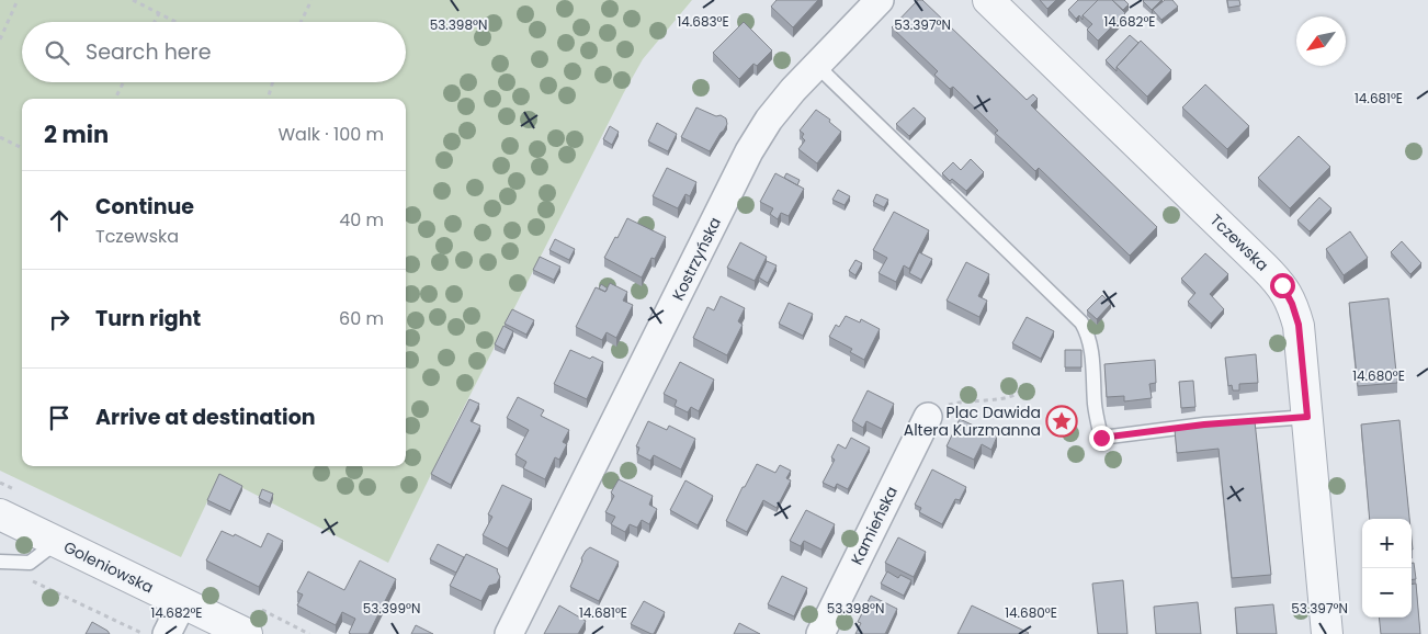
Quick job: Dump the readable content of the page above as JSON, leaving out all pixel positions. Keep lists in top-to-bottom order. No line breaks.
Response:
{"streets":{"street":["Tczewska","Kostrzyńska","Kamieńska","Goleniowska"]},"places":{"place":["Plac Dawida Altera Kurzmanna"]},"north":"bottom left","page":{"search":"Search here","heading":["2 min","Walk · 100 m"],"list":[["Continue","Tczewska","40 m"],["Turn right","60 m"],"Arrive at destination"],"map_buttons":["+","−"]},"coordinates":["14.683°E","14.682°E","53.398°N","53.397°N","14.681°E","14.680°E","53.399°N"]}
